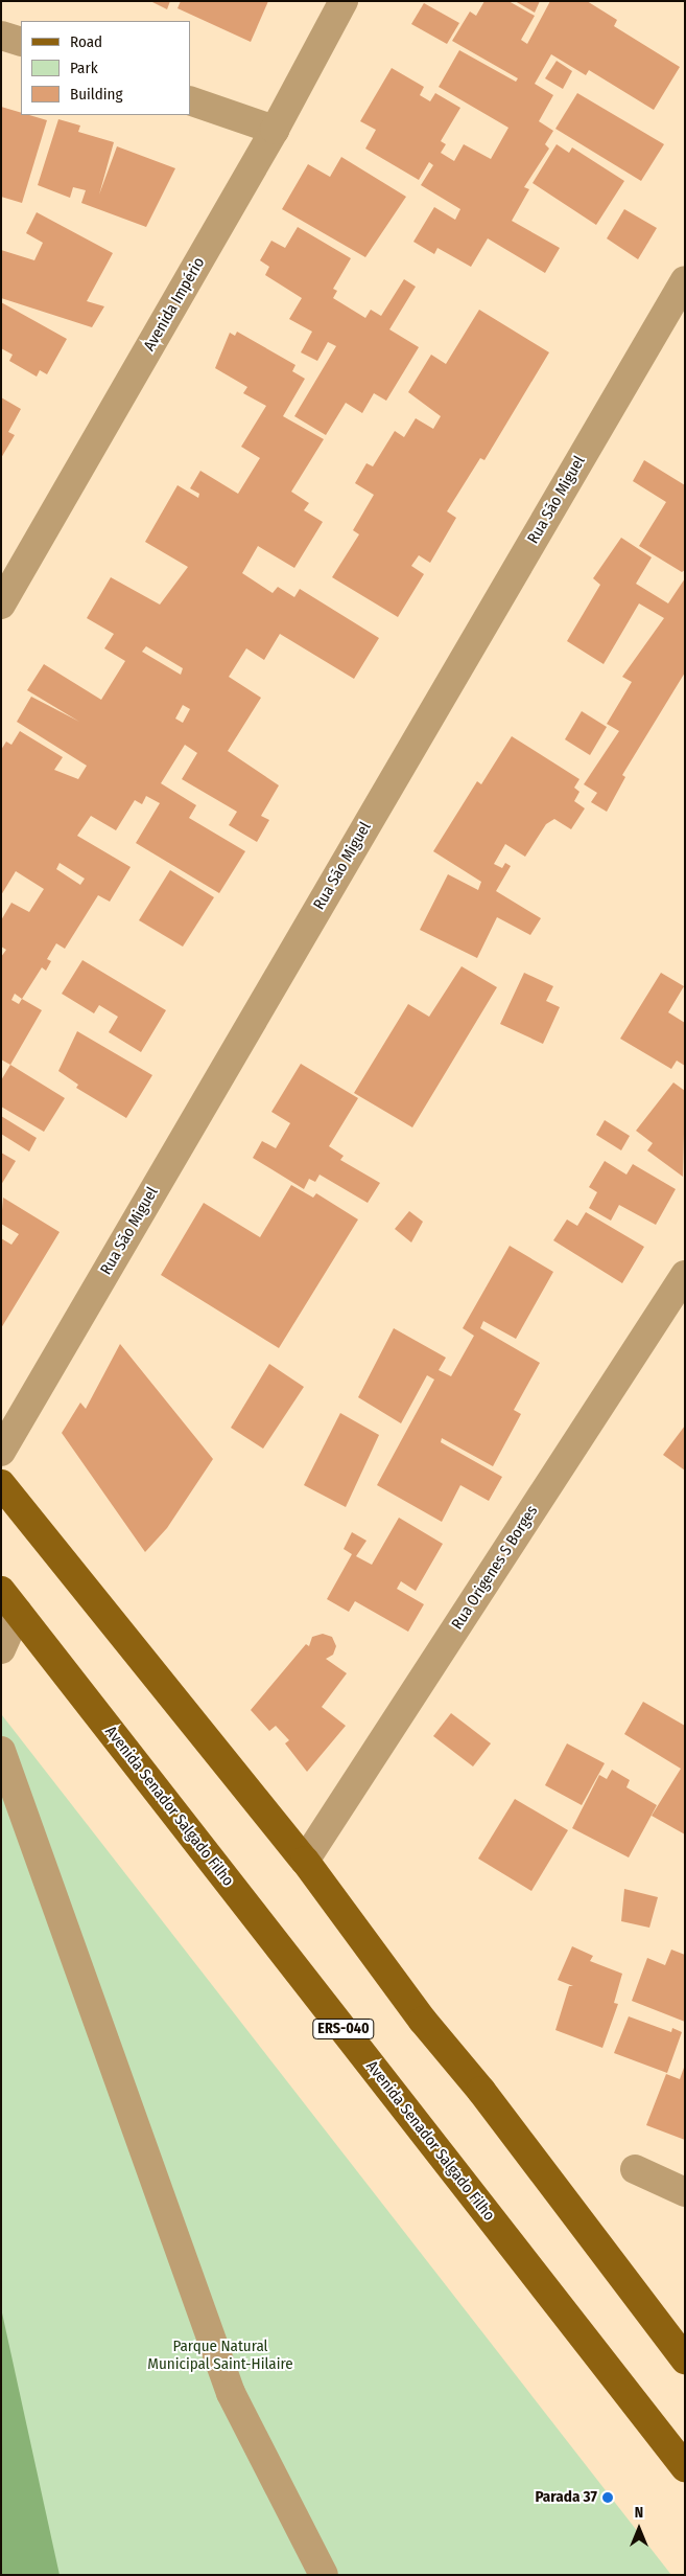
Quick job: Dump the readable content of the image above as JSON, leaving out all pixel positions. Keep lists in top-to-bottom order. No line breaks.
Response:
{"streets":{"main road":["Avenida Senador Salgado Filho","ERS-040"],"street":["Avenida Império","Rua São Miguel","Rua Origenes S Borges"]},"parks":["Parque Natural Municipal Saint-Hilaire"],"places":["Parada 37"],"legend":["Road","Park","Building"],"north":"top"}
